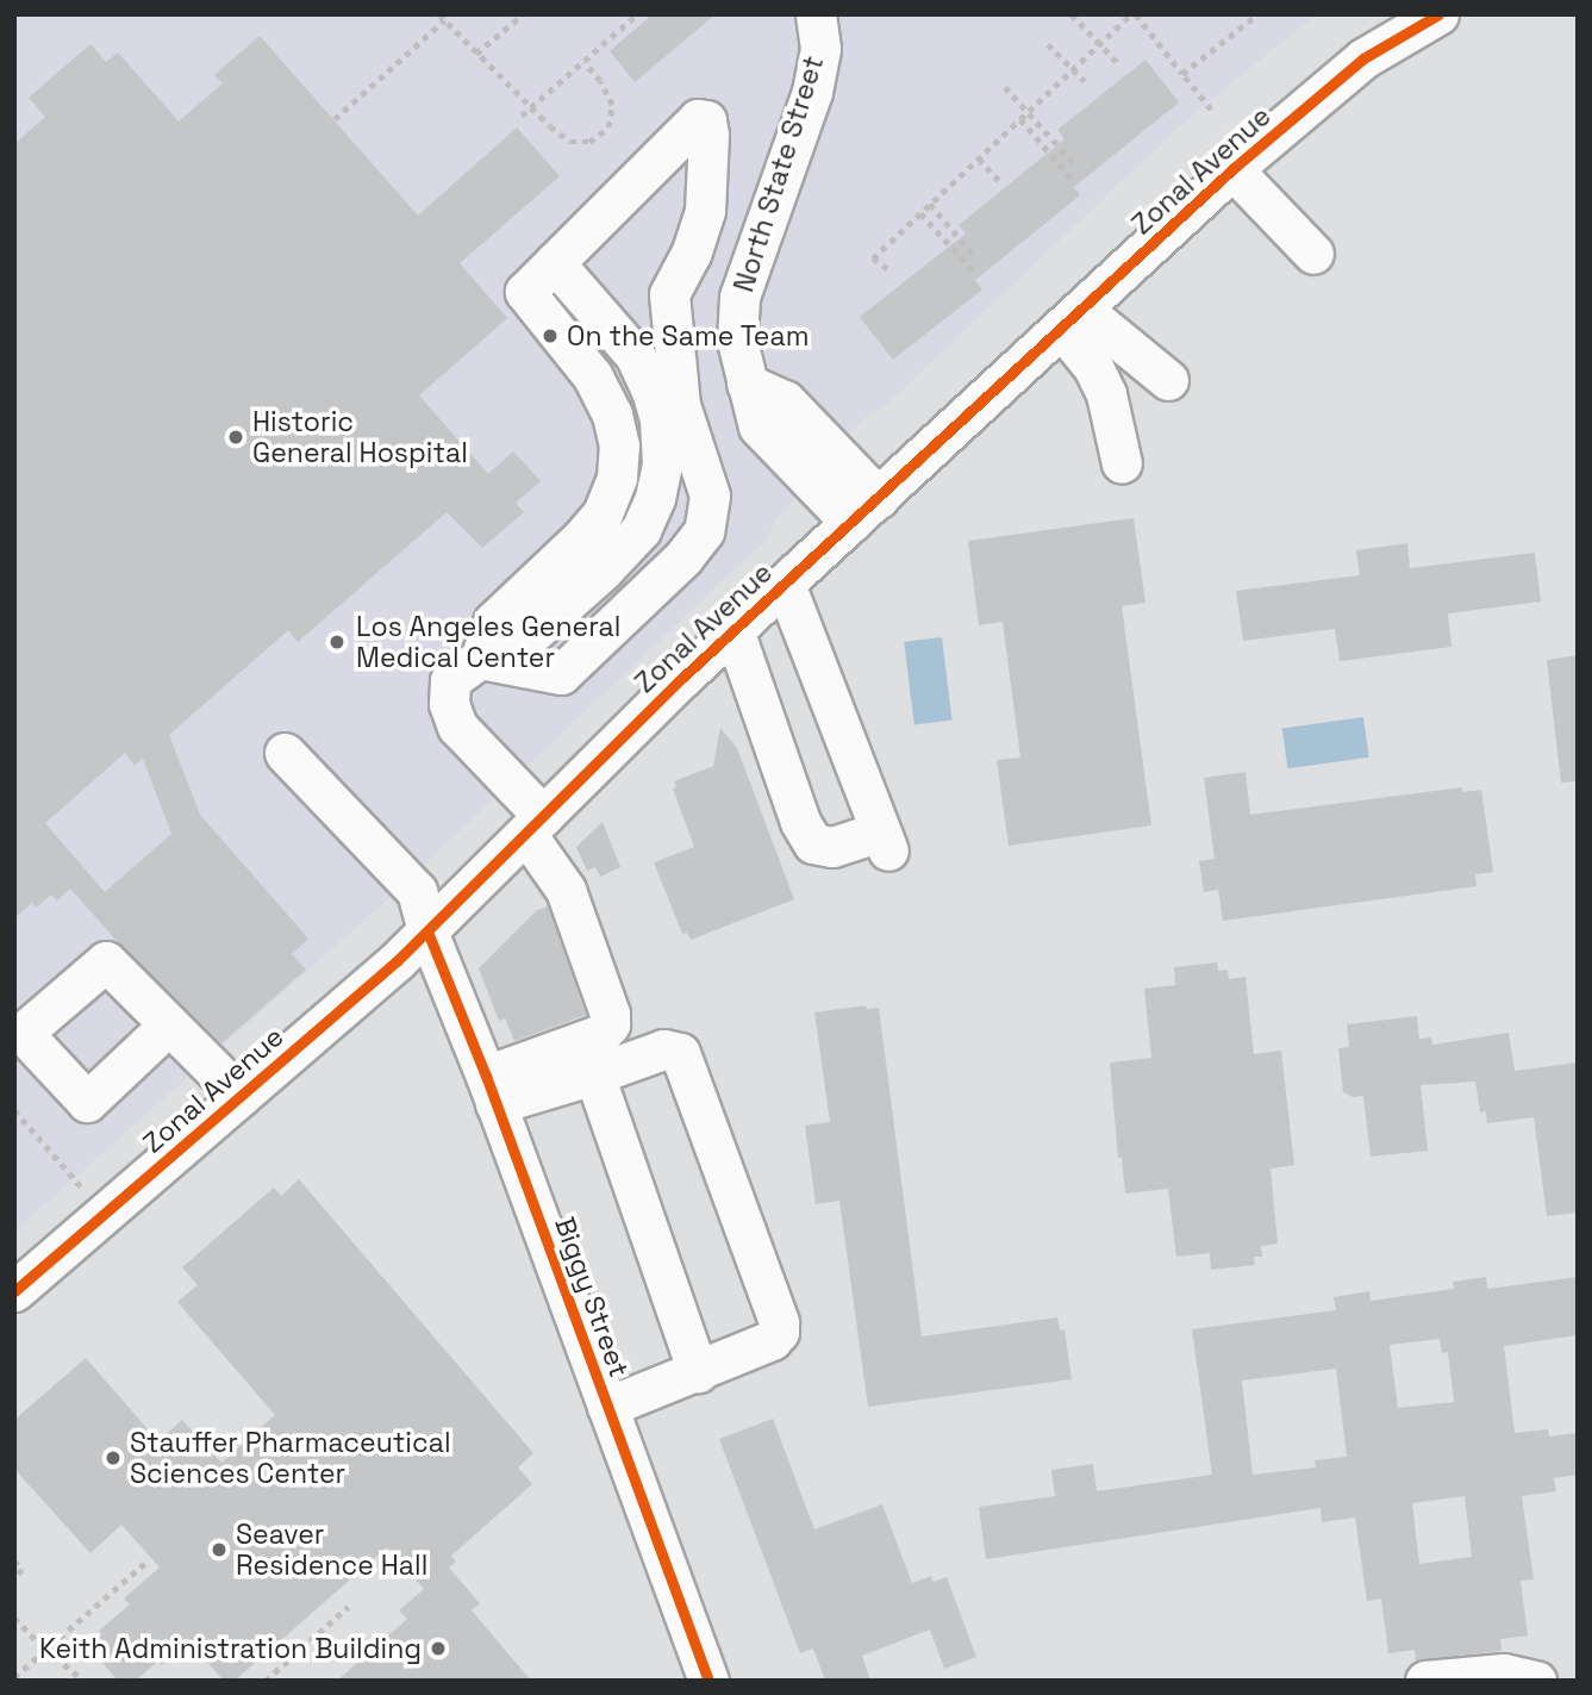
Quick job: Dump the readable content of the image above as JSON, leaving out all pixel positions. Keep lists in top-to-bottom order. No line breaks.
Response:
{"streets":{"street":["Zonal Avenue","North State Street","Biggy Street"]},"crossings":[["Zonal Avenue","North State Street"],["Zonal Avenue","Biggy Street"]],"places":["On the Same Team","Historic General Hospital","Los Angeles General Medical Center","Stauffer Pharmaceutical Sciences Center","Seaver Residence Hall","Keith Administration Building"]}
